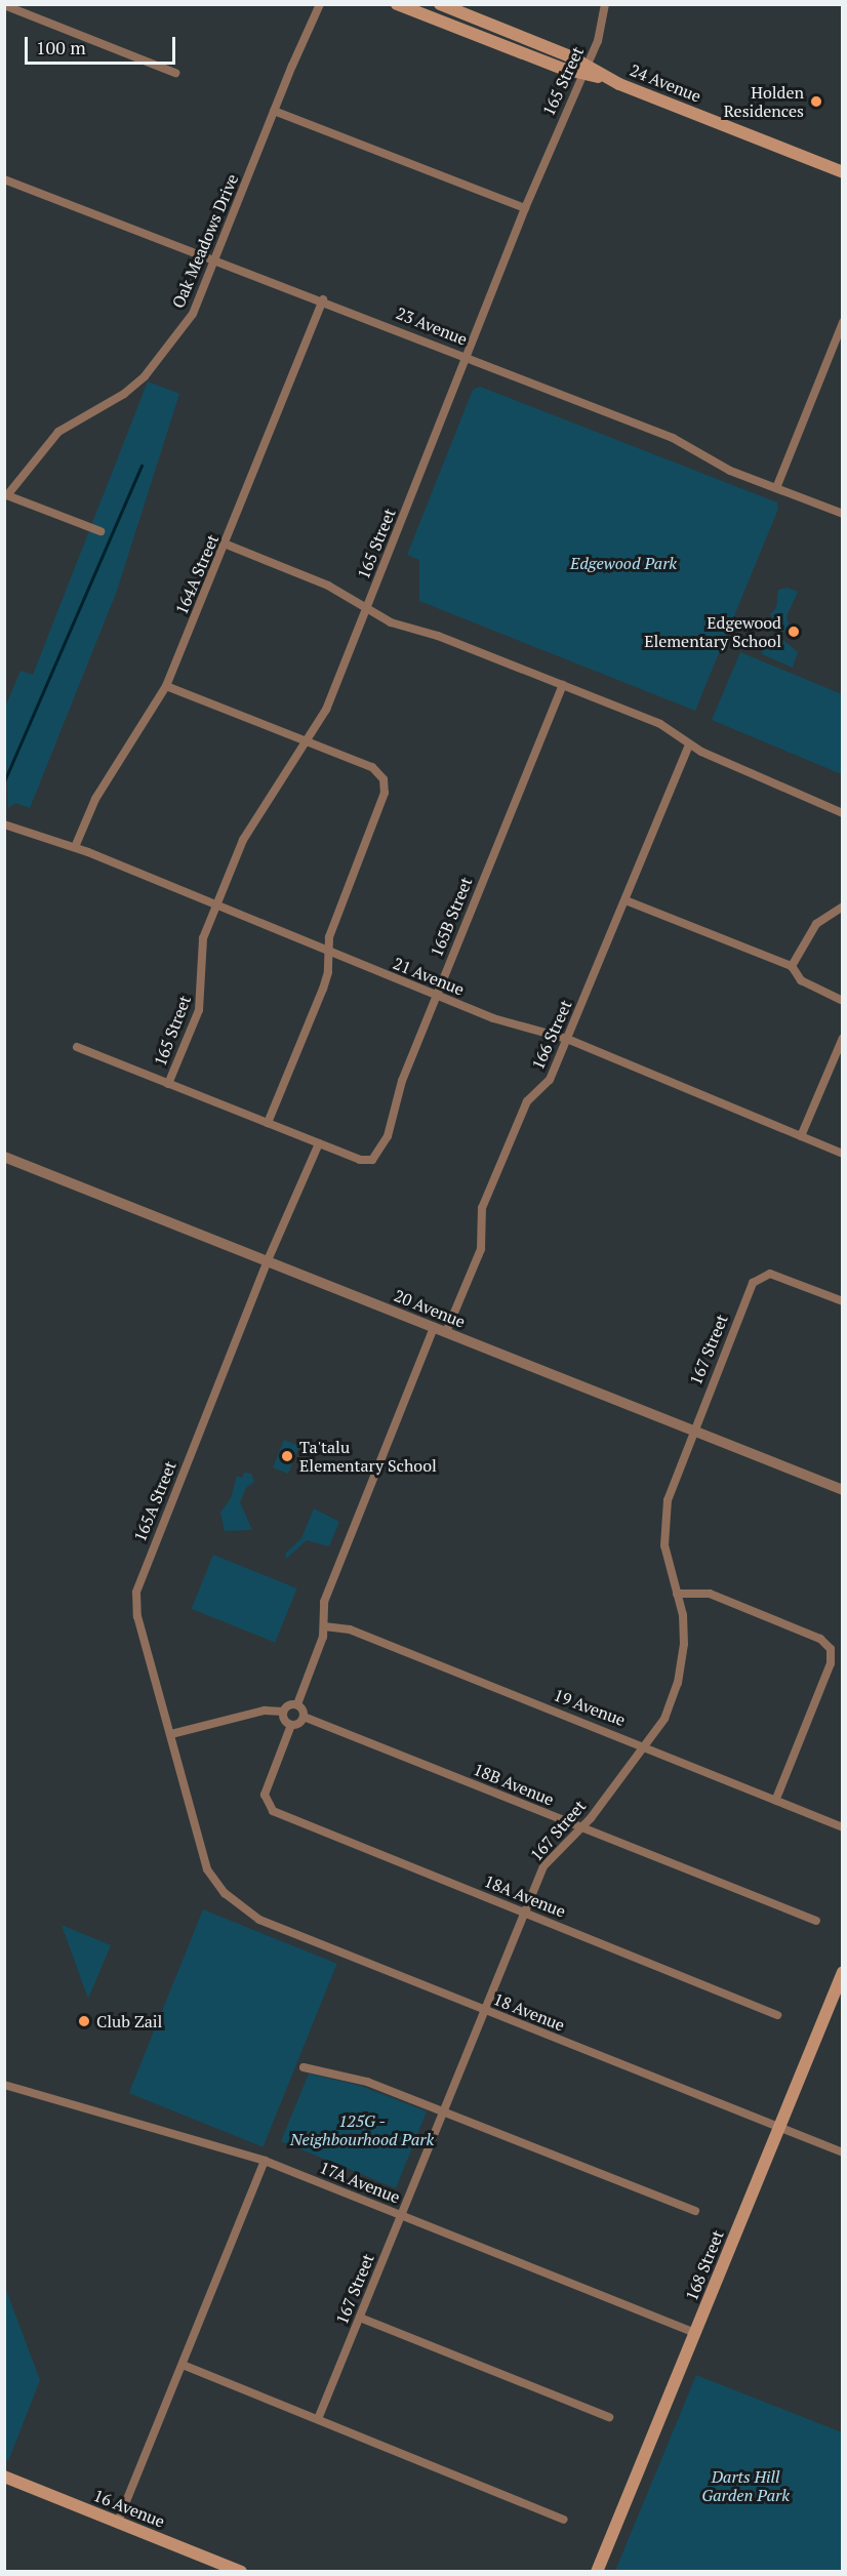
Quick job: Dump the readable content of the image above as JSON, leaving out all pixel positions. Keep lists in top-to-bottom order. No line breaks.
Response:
{"streets":{"main road":["24 Avenue","168 Street","16 Avenue"],"street":["165 Street","Oak Meadows Drive","23 Avenue","164A Street","165B Street","21 Avenue","166 Street","20 Avenue","167 Street","165A Street","19 Avenue","18B Avenue","18A Avenue","18 Avenue","17A Avenue"]},"crossings":[["165 Street","24 Avenue"],["165 Street","23 Avenue"],["165 Street","21 Avenue"],["Oak Meadows Drive","23 Avenue"],["23 Avenue","164A Street"],["164A Street","21 Avenue"],["165B Street","21 Avenue"],["165B Street","165A Street"],["21 Avenue","166 Street"],["166 Street","20 Avenue"],["20 Avenue","167 Street"],["20 Avenue","165A Street"],["167 Street","19 Avenue"],["167 Street","18B Avenue"],["167 Street","18A Avenue"],["167 Street","18 Avenue"],["167 Street","17A Avenue"],["165A Street","18 Avenue"],["18B Avenue","18A Avenue"],["18 Avenue","168 Street"],["17A Avenue","168 Street"]],"parks":["Edgewood Park","125G - Neighbourhood Park","Darts Hill Garden Park"],"places":["Holden Residences","Edgewood Elementary School","Ta'talu Elementary School","Club Zail"],"scale_bar":"100 m"}
